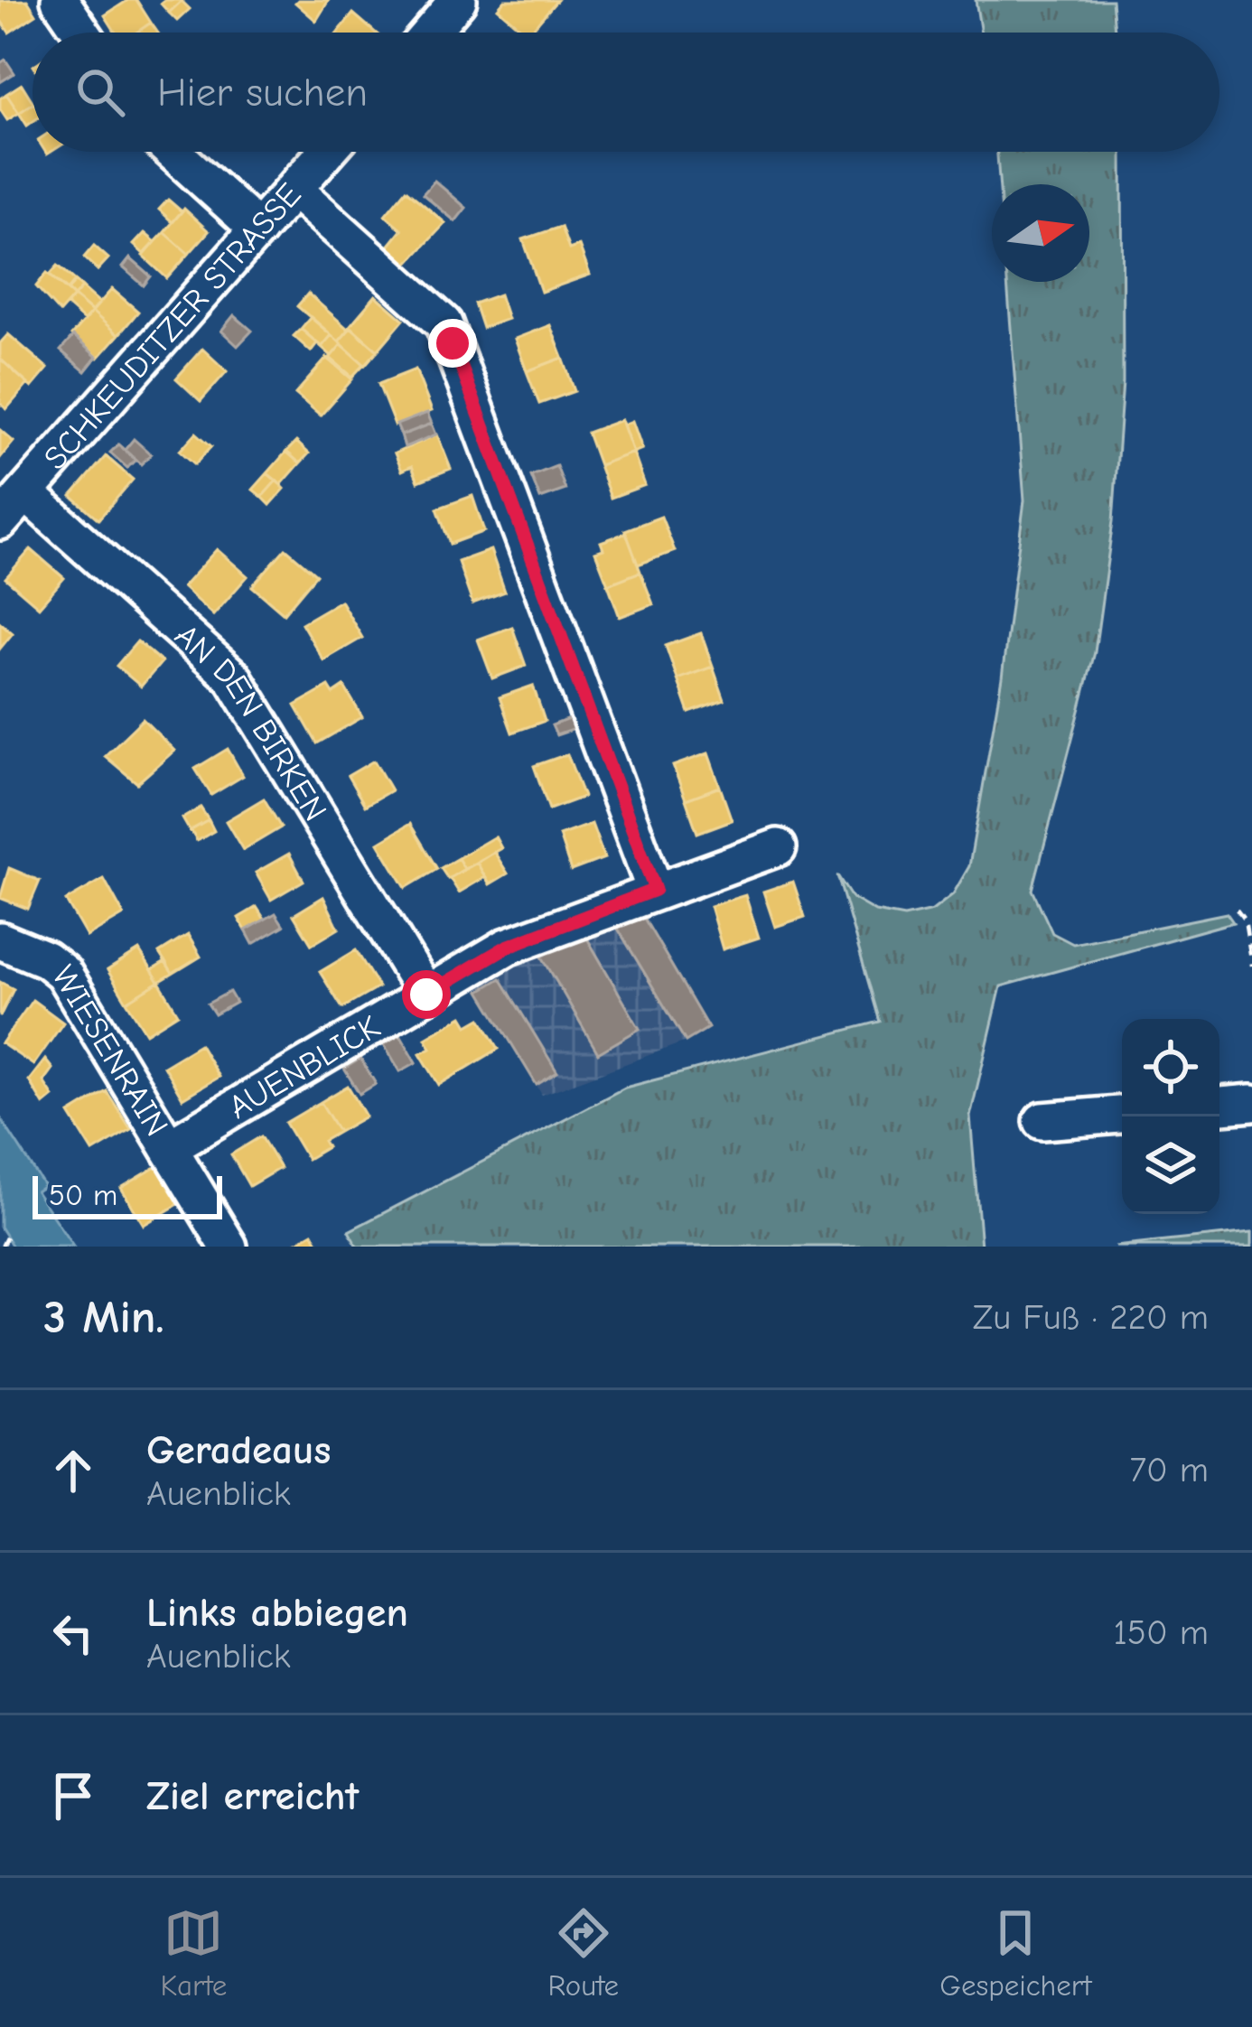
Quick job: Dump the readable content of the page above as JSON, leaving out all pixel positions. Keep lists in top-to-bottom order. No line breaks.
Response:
{"streets":{"street":["SCHKEUDITZER STRASSE","AN DEN BIRKEN","WIESENRAIN","AUENBLICK"]},"crossings":[["SCHKEUDITZER STRASSE","AN DEN BIRKEN"],["AN DEN BIRKEN","AUENBLICK"],["WIESENRAIN","AUENBLICK"]],"scale_bar":"50 m","north":"right","page":{"search":"Hier suchen","scale":"50 m","heading":["3 Min.","Zu Fuß · 220 m"],"list":[["Geradeaus","Auenblick","70 m"],["Links abbiegen","Auenblick","150 m"],"Ziel erreicht"],"nav":["Karte","Route","Gespeichert"]}}
